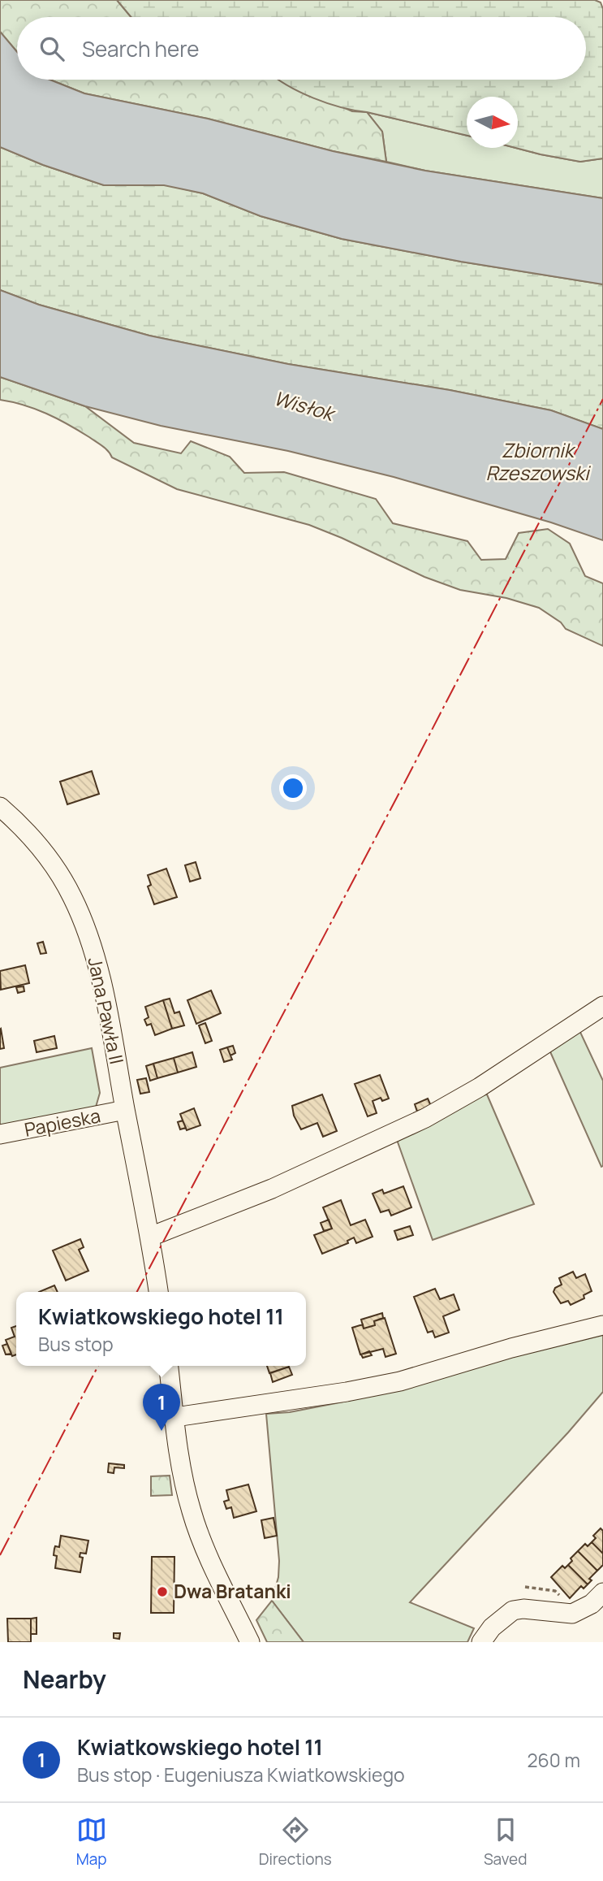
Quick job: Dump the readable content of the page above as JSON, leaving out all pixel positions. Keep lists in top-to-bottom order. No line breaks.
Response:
{"streets":{"street":["Jana Pawła II","Papieska"]},"crossings":[["Jana Pawła II","Papieska"]],"water":["Wisłok","Zbiornik Rzeszowski"],"places":["Dwa Bratanki"],"north":"right","page":{"search":"Search here","popup":["Kwiatkowskiego hotel 11","Bus stop"],"pins":"1","heading":"Nearby","list":[{"mark":"1","name":"Kwiatkowskiego hotel 11","note":"Bus stop · Eugeniusza Kwiatkowskiego","value":"260 m"}],"nav":["Map","Directions","Saved"]}}
